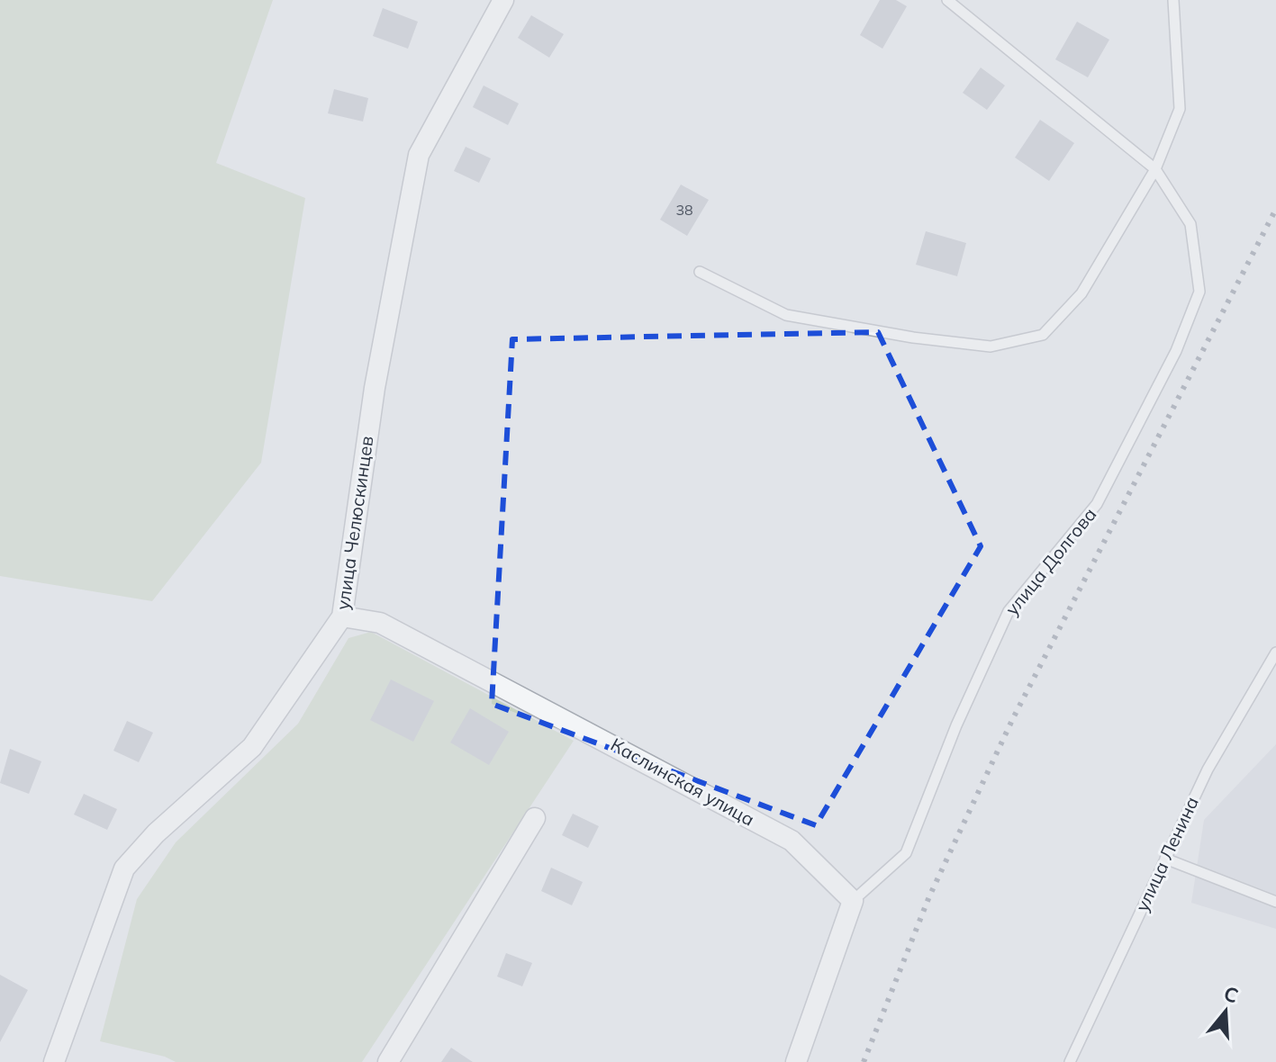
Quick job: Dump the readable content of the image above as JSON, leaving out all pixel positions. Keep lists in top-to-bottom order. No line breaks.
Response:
{"streets":{"street":["улица Челюскинцев","Каслинская улица"],"lane":["улица Долгова","улица Ленина"]},"crossings":[["улица Челюскинцев","Каслинская улица"],["улица Долгова","Каслинская улица"]],"house_numbers":["38"],"north":"top"}
